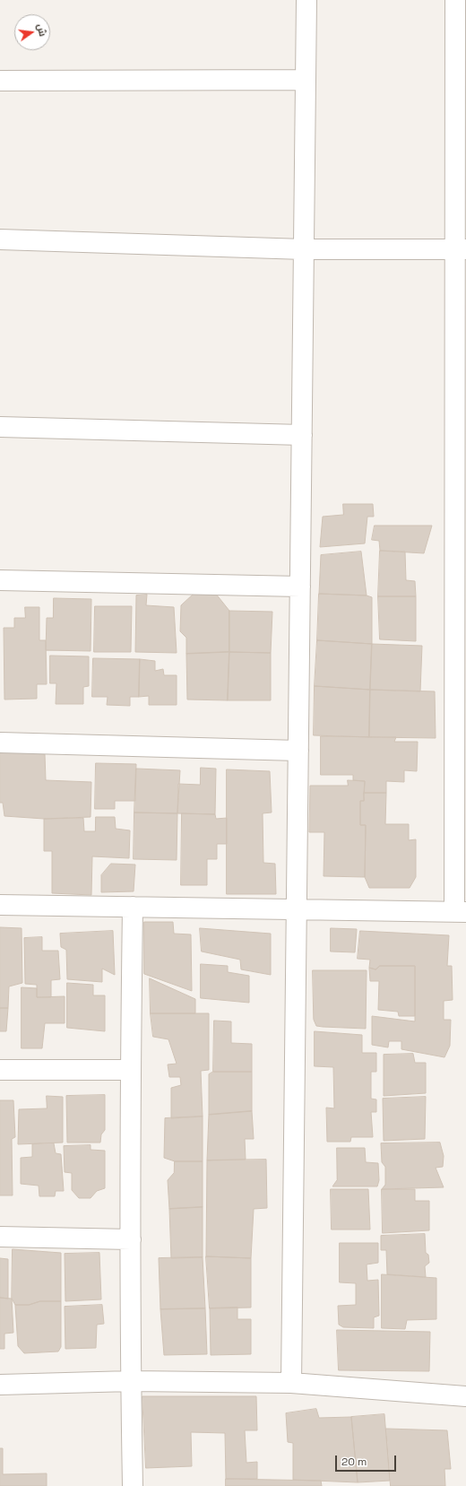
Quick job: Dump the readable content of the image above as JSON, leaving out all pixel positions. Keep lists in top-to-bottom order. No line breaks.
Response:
{"scale_bar":"20 m","north":"right"}
